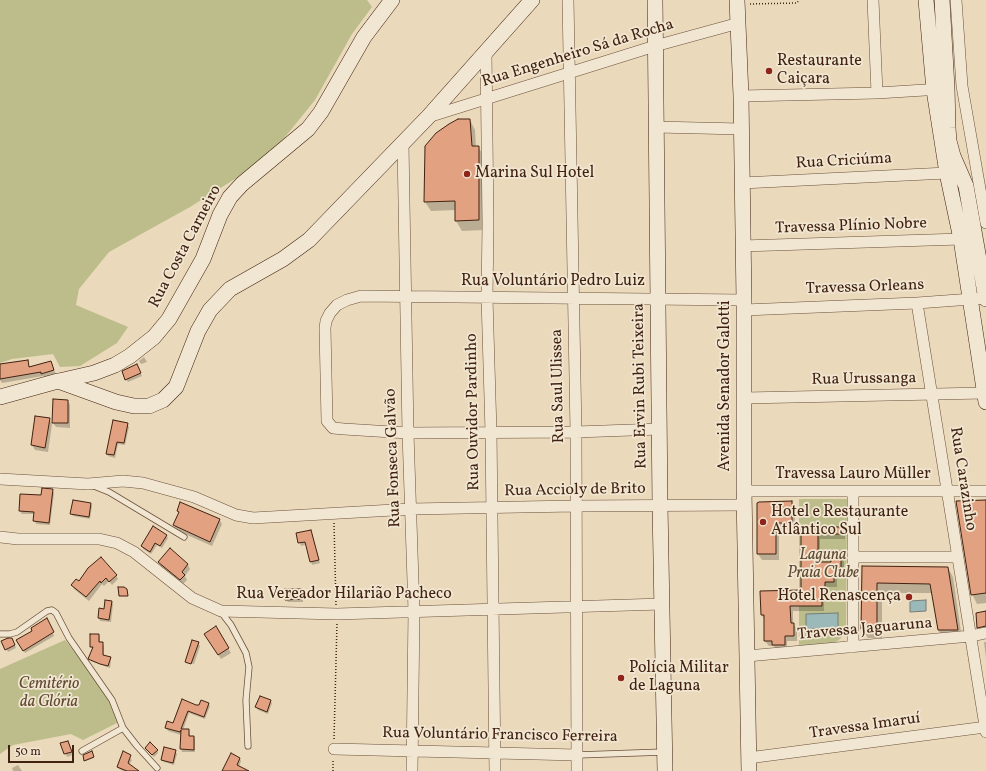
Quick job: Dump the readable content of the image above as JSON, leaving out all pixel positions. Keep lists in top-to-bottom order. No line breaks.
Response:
{"streets":{"street":["Rua Engenheiro Sá da Rocha","Rua Criciúma","Travessa Plínio Nobre","Rua Costa Carneiro","Rua Voluntário Pedro Luiz","Travessa Orleans","Rua Urussanga","Rua Saul Ulissea","Rua Ervin Rubi Teixeira","Avenida Senador Galotti","Rua Ouvidor Pardinho","Rua Fonseca Galvão","Travessa Lauro Müller","Rua Carazinho","Rua Accioly de Brito","Rua Vereador Hilarião Pacheco","Travessa Jaguaruna","Travessa Imaruí","Rua Voluntário Francisco Ferreira"]},"crossings":[["Rua Engenheiro Sá da Rocha","Rua Saul Ulissea"],["Rua Engenheiro Sá da Rocha","Rua Ervin Rubi Teixeira"],["Rua Engenheiro Sá da Rocha","Avenida Senador Galotti"],["Rua Engenheiro Sá da Rocha","Rua Ouvidor Pardinho"],["Rua Criciúma","Avenida Senador Galotti"],["Travessa Plínio Nobre","Avenida Senador Galotti"],["Rua Voluntário Pedro Luiz","Travessa Orleans"],["Rua Voluntário Pedro Luiz","Rua Saul Ulissea"],["Rua Voluntário Pedro Luiz","Rua Ervin Rubi Teixeira"],["Rua Voluntário Pedro Luiz","Avenida Senador Galotti"],["Rua Voluntário Pedro Luiz","Rua Ouvidor Pardinho"],["Rua Voluntário Pedro Luiz","Rua Fonseca Galvão"],["Travessa Orleans","Avenida Senador Galotti"],["Travessa Orleans","Rua Carazinho"],["Rua Urussanga","Avenida Senador Galotti"],["Rua Urussanga","Rua Carazinho"],["Rua Saul Ulissea","Rua Accioly de Brito"],["Rua Saul Ulissea","Rua Vereador Hilarião Pacheco"],["Rua Saul Ulissea","Rua Voluntário Francisco Ferreira"],["Rua Ervin Rubi Teixeira","Rua Accioly de Brito"],["Rua Ervin Rubi Teixeira","Rua Vereador Hilarião Pacheco"],["Rua Ervin Rubi Teixeira","Rua Voluntário Francisco Ferreira"],["Avenida Senador Galotti","Travessa Lauro Müller"],["Avenida Senador Galotti","Rua Accioly de Brito"],["Avenida Senador Galotti","Travessa Jaguaruna"],["Avenida Senador Galotti","Travessa Imaruí"],["Rua Ouvidor Pardinho","Rua Accioly de Brito"],["Rua Ouvidor Pardinho","Rua Vereador Hilarião Pacheco"],["Rua Ouvidor Pardinho","Rua Voluntário Francisco Ferreira"],["Rua Fonseca Galvão","Rua Accioly de Brito"],["Rua Fonseca Galvão","Rua Vereador Hilarião Pacheco"],["Rua Fonseca Galvão","Rua Voluntário Francisco Ferreira"],["Travessa Lauro Müller","Rua Carazinho"],["Travessa Lauro Müller","Rua Accioly de Brito"],["Rua Carazinho","Travessa Jaguaruna"],["Rua Carazinho","Travessa Imaruí"]],"parks":["Laguna Praia Clube","Cemitério da Glória"],"places":["Restaurante Caiçara","Marina Sul Hotel","Hotel e Restaurante Atlântico Sul","Hotel Renascença","Polícia Militar de Laguna"],"scale_bar":"50 m"}
